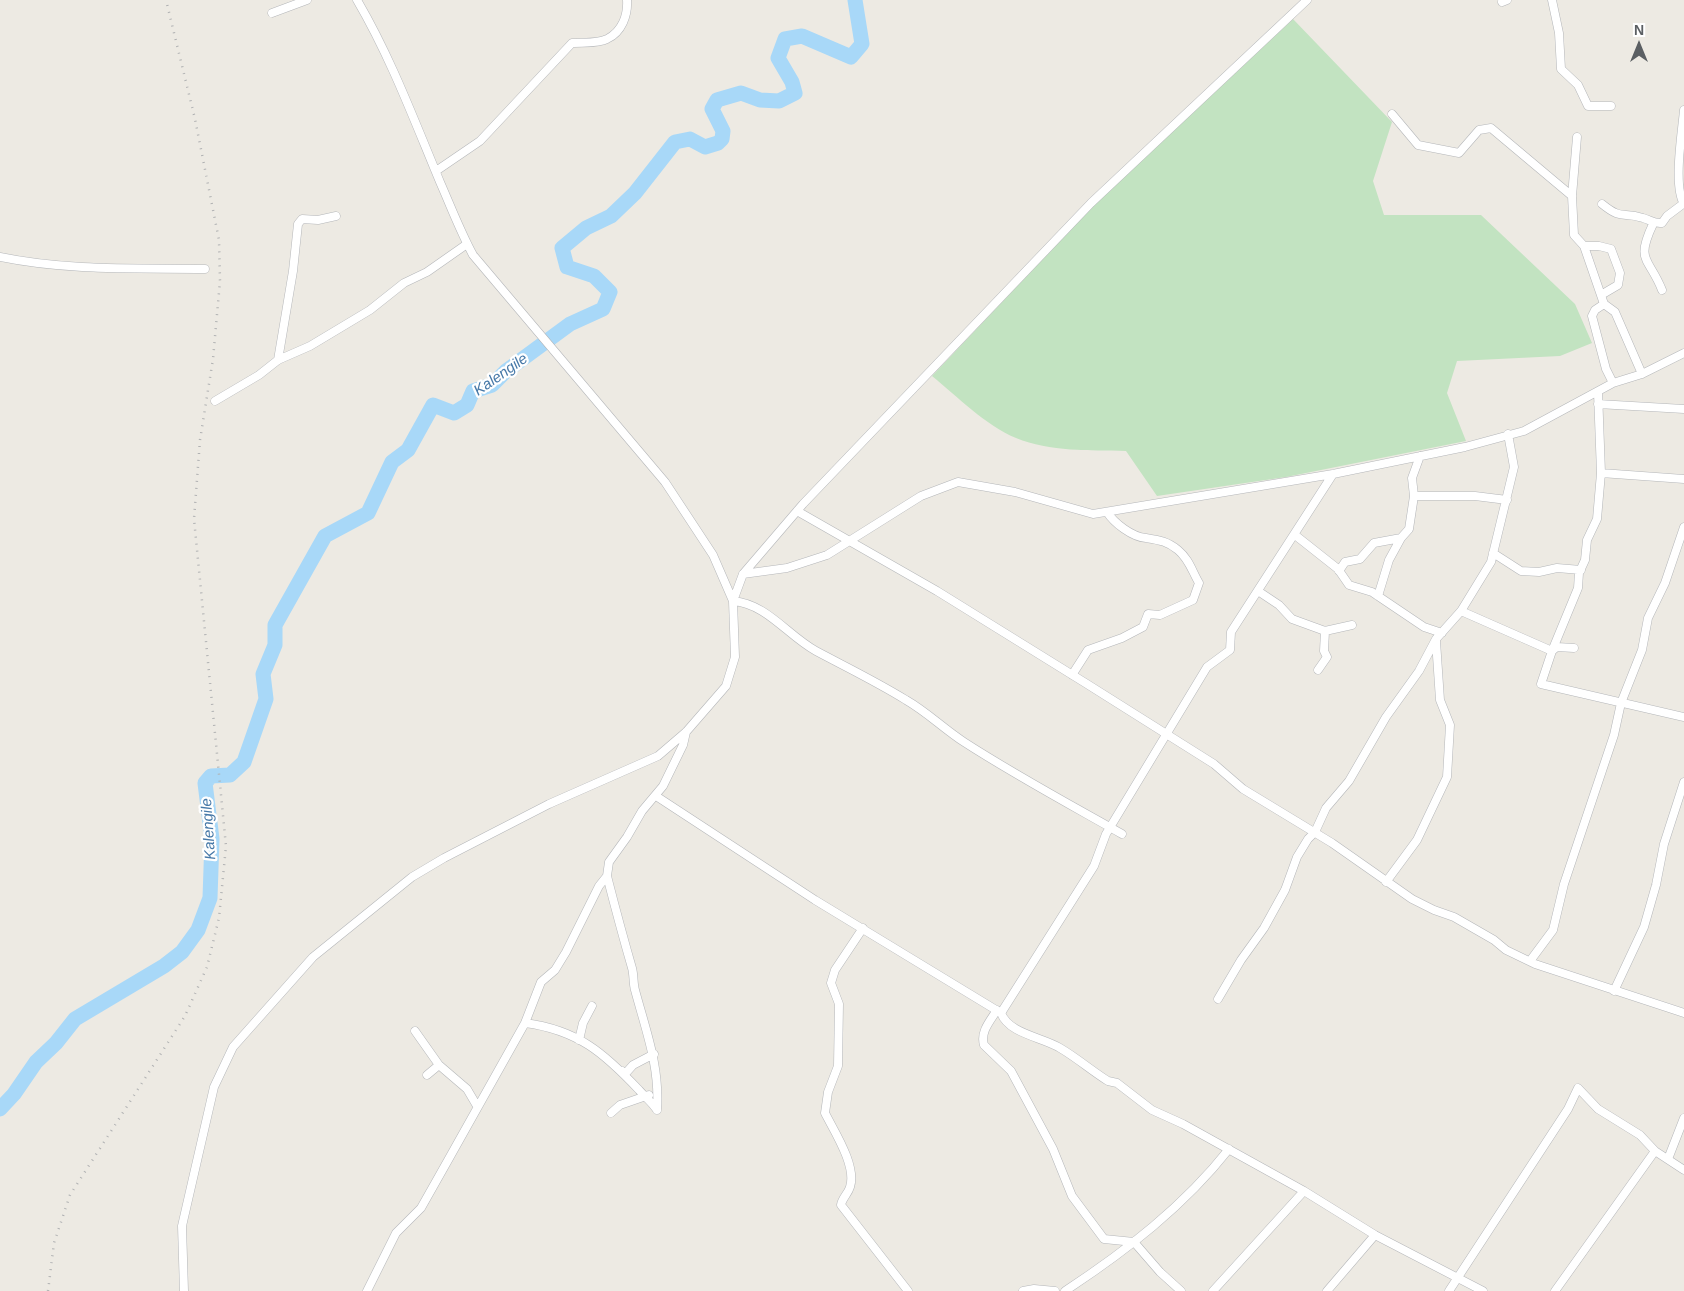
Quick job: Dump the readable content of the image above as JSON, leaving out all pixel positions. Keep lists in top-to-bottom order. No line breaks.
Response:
{"water":["Kalengile"],"north":"top"}
